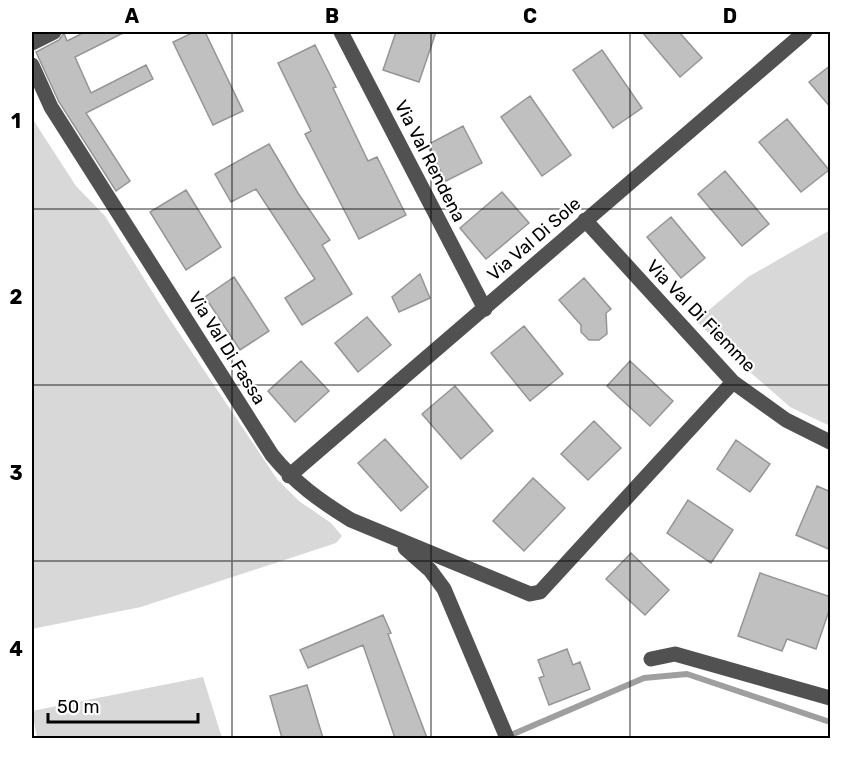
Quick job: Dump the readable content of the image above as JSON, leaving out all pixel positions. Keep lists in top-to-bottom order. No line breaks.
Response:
{"streets":{"street":["Via Val Rendena","Via Val Di Sole","Via Val Di Fiemme","Via Val Di Fassa"]},"crossings":[["Via Val Rendena","Via Val Di Sole"],["Via Val Di Sole","Via Val Di Fiemme"],["Via Val Di Sole","Via Val Di Fassa"],["Via Val Di Fiemme","Via Val Di Fassa"]],"scale_bar":"50 m","grid":{"columns":["A","B","C","D"],"rows":["1","2","3","4"]}}
